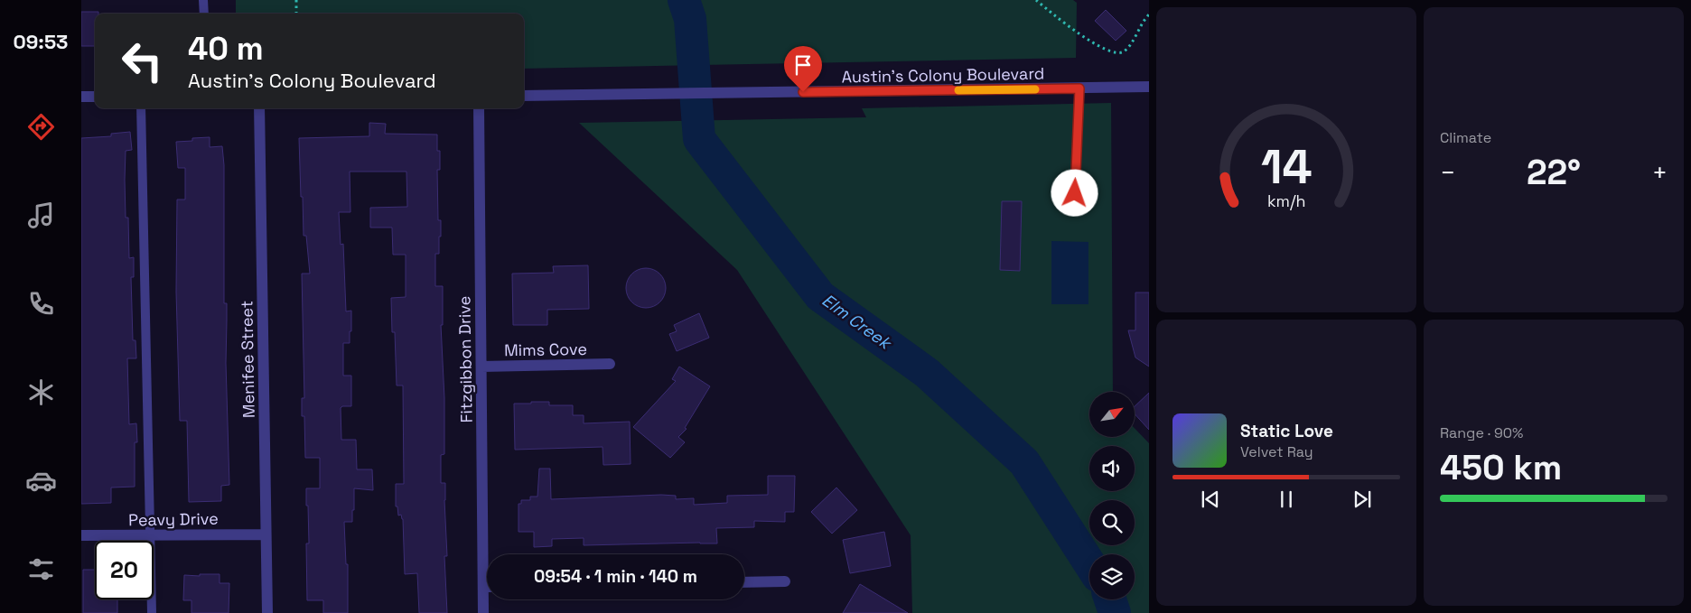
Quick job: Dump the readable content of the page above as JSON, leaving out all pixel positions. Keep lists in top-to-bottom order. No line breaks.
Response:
{"streets":{"street":["Austin's Colony Boulevard","Mims Cove","Menifee Street","Fitzgibbon Drive","Peavy Drive"]},"crossings":[["Mims Cove","Fitzgibbon Drive"],["Menifee Street","Peavy Drive"]],"water":["Elm Creek"],"north":"top right","page":{"tabs":"09:53","tile":["Climate",["Range · 90%","450 km"]],"turn":["40 m","Austin's Colony Boulevard"],"heat":["−","22°","+"],"song":["Static Love","Velvet Ray"],"limit":"20","trip":"09:54 · 1 min · 140 m","gauge":["14","km/h"]}}
